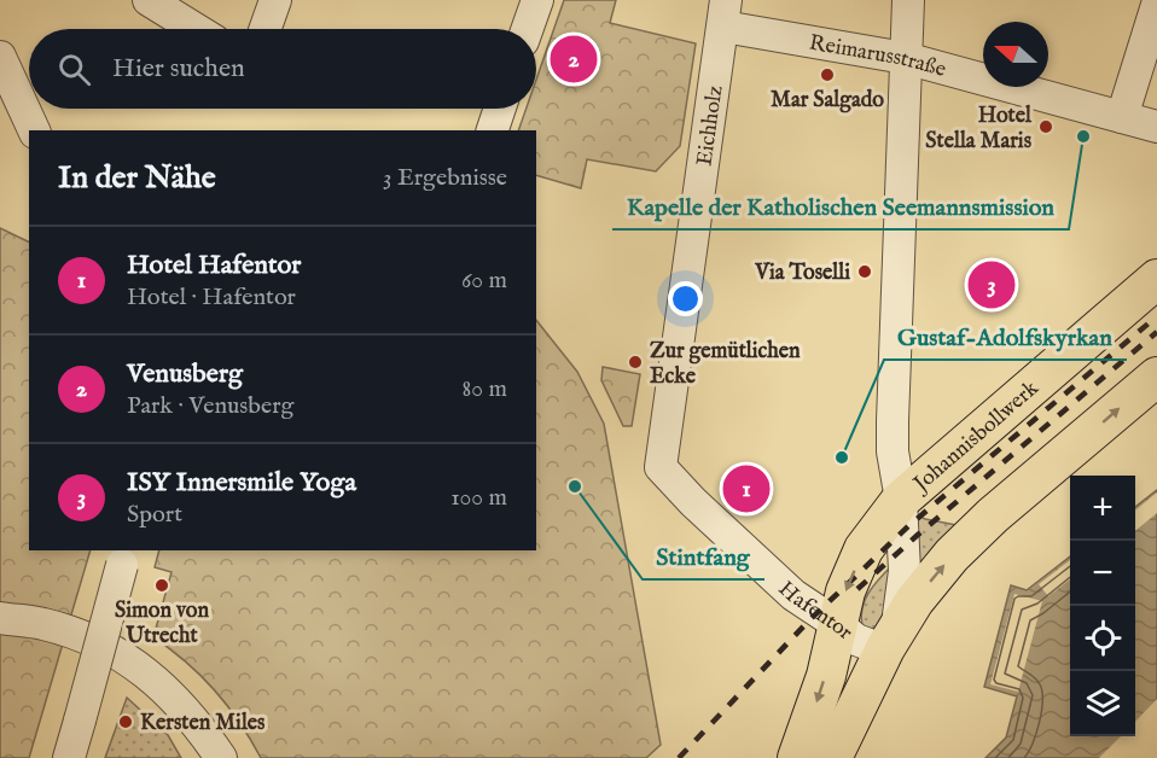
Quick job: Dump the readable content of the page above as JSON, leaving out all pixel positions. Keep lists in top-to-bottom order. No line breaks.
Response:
{"streets":{"main road":["Johannisbollwerk"],"street":["Reimarusstraße","Eichholz","Hafentor"]},"crossings":[["Reimarusstraße","Eichholz"],["Eichholz","Hafentor"],["Johannisbollwerk","Hafentor"]],"places":["Mar Salgado","Hotel Stella Maris","Kapelle der Katholischen Seemannsmission","Via Toselli","Zur gemütlichen Ecke","Gustaf-Adolfskyrkan","Stintfang","Simon von Utrecht","Kersten Miles"],"north":"left","page":{"search":"Hier suchen","pins":["2","3","1"],"heading":["In der Nähe","3 Ergebnisse"],"list":[{"mark":"1","name":"Hotel Hafentor","note":"Hotel · Hafentor","value":"60 m"},{"mark":"2","name":"Venusberg","note":"Park · Venusberg","value":"80 m"},{"mark":"3","name":"ISY Innersmile Yoga","note":"Sport","value":"100 m"}],"map_buttons":["+","−"]}}
